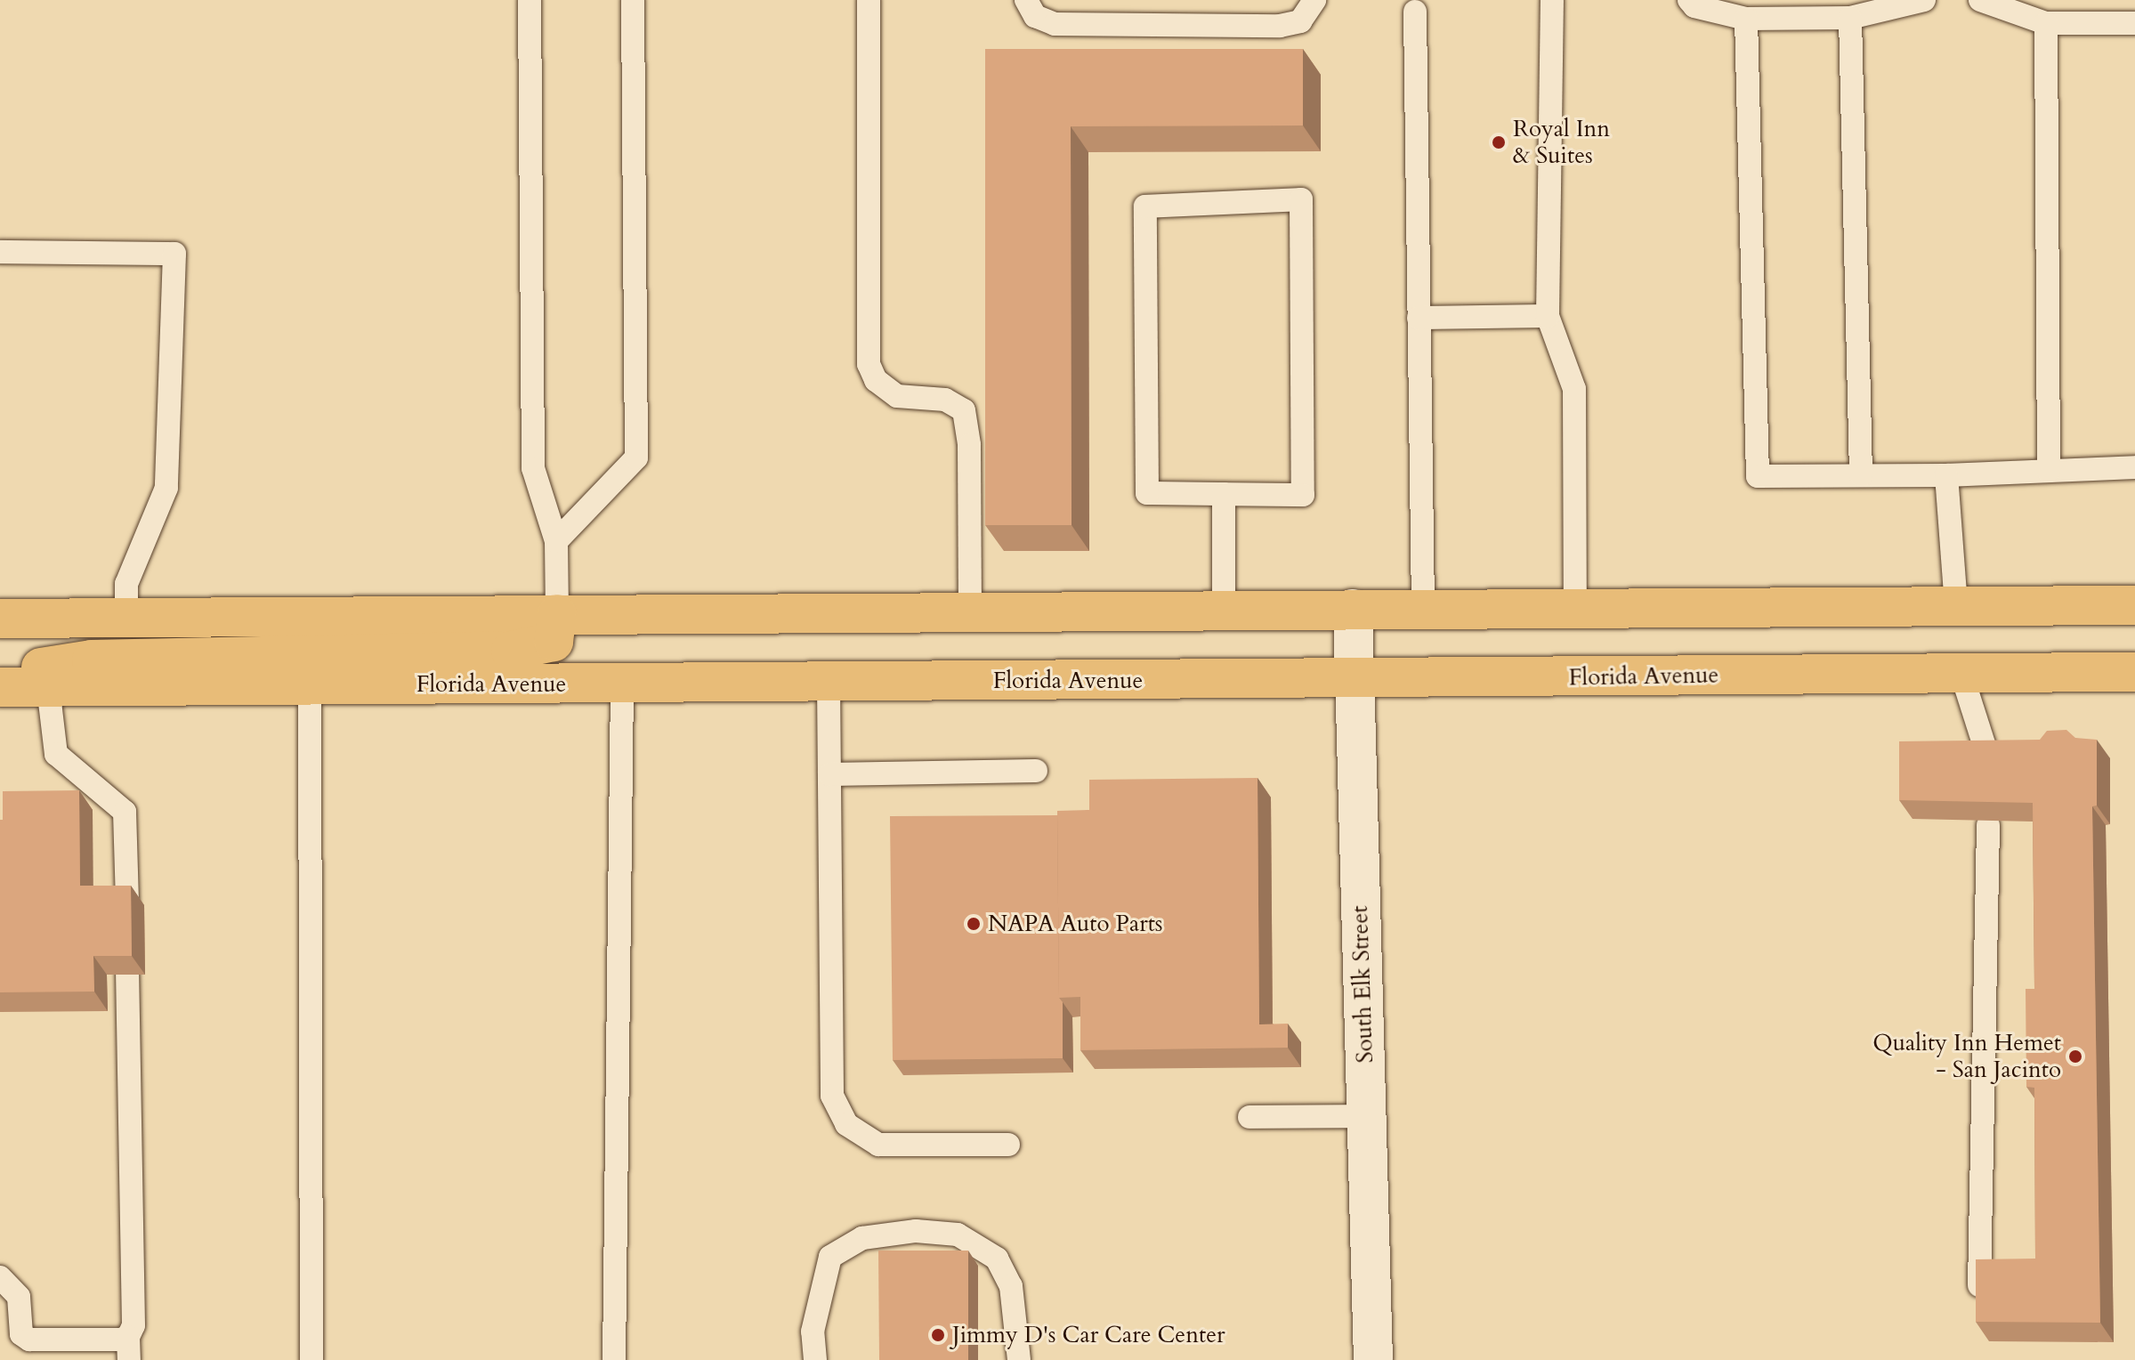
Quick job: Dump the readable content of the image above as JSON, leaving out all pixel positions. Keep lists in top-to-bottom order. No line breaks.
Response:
{"streets":{"main road":["Florida Avenue"],"street":["South Elk Street"]},"crossings":[["Florida Avenue","South Elk Street"]],"places":["Royal Inn & Suites","NAPA Auto Parts","Quality Inn Hemet - San Jacinto","Jimmy D's Car Care Center"]}
